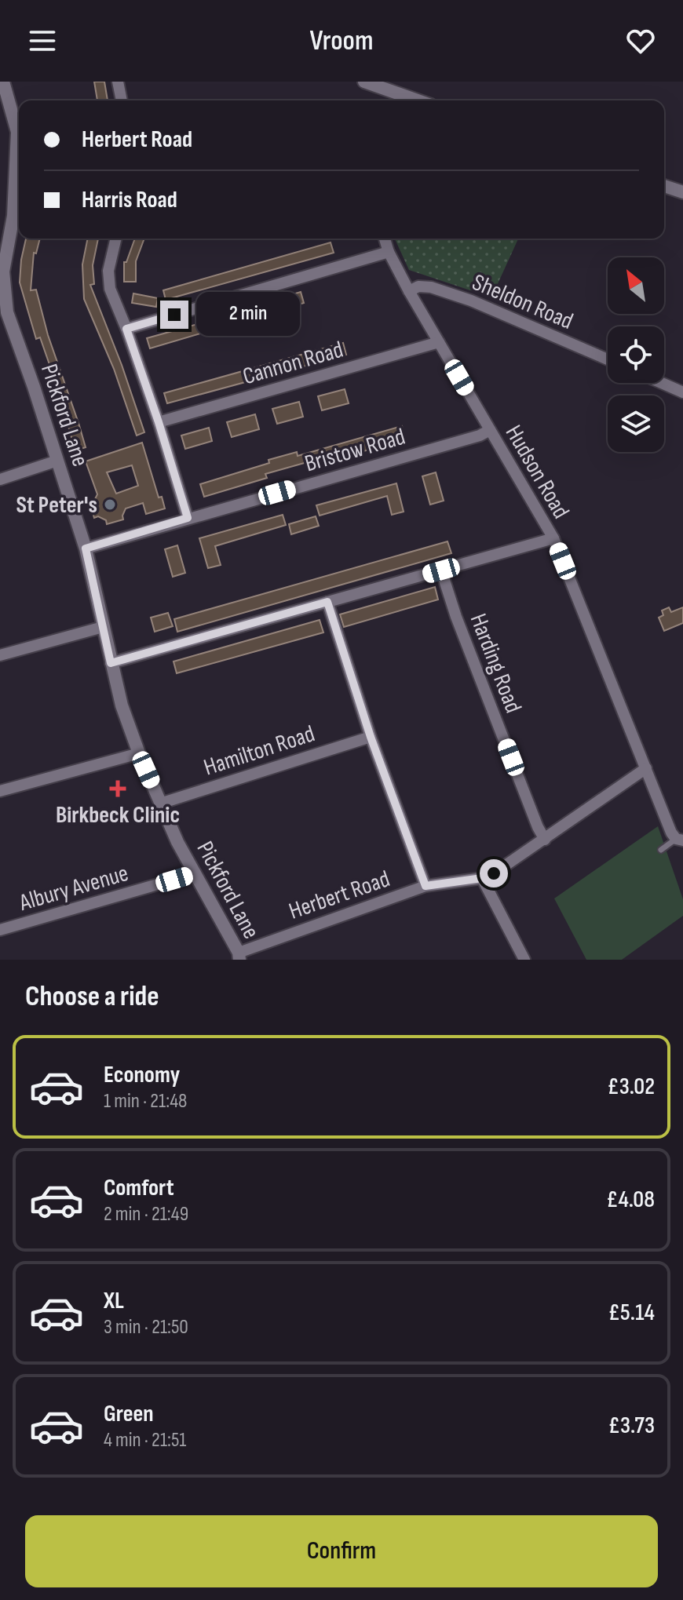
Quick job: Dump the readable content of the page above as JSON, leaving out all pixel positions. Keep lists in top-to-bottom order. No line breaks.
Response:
{"streets":{"street":["Sheldon Road","Cannon Road","Pickford Lane","Bristow Road","Hudson Road","Harding Road","Hamilton Road","Albury Avenue","Herbert Road"]},"crossings":[["Sheldon Road","Hudson Road"],["Cannon Road","Hudson Road"],["Pickford Lane","Bristow Road"],["Pickford Lane","Hamilton Road"],["Pickford Lane","Albury Avenue"],["Pickford Lane","Herbert Road"],["Bristow Road","Hudson Road"],["Hudson Road","Herbert Road"],["Harding Road","Herbert Road"]],"places":{"other":["St Peter's"],"health":["Birkbeck Clinic"]},"north":"top left","page":{"header":"Vroom","banner":["Herbert Road","Harris Road"],"bubble":"2 min","heading":"Choose a ride","list":[{"name":"Economy","note":"1 min · 21:48","value":"£3.02"},{"name":"Comfort","note":"2 min · 21:49","value":"£4.08"},{"name":"XL","note":"3 min · 21:50","value":"£5.14"},{"name":"Green","note":"4 min · 21:51","value":"£3.73"}],"buttons":"Confirm"}}
